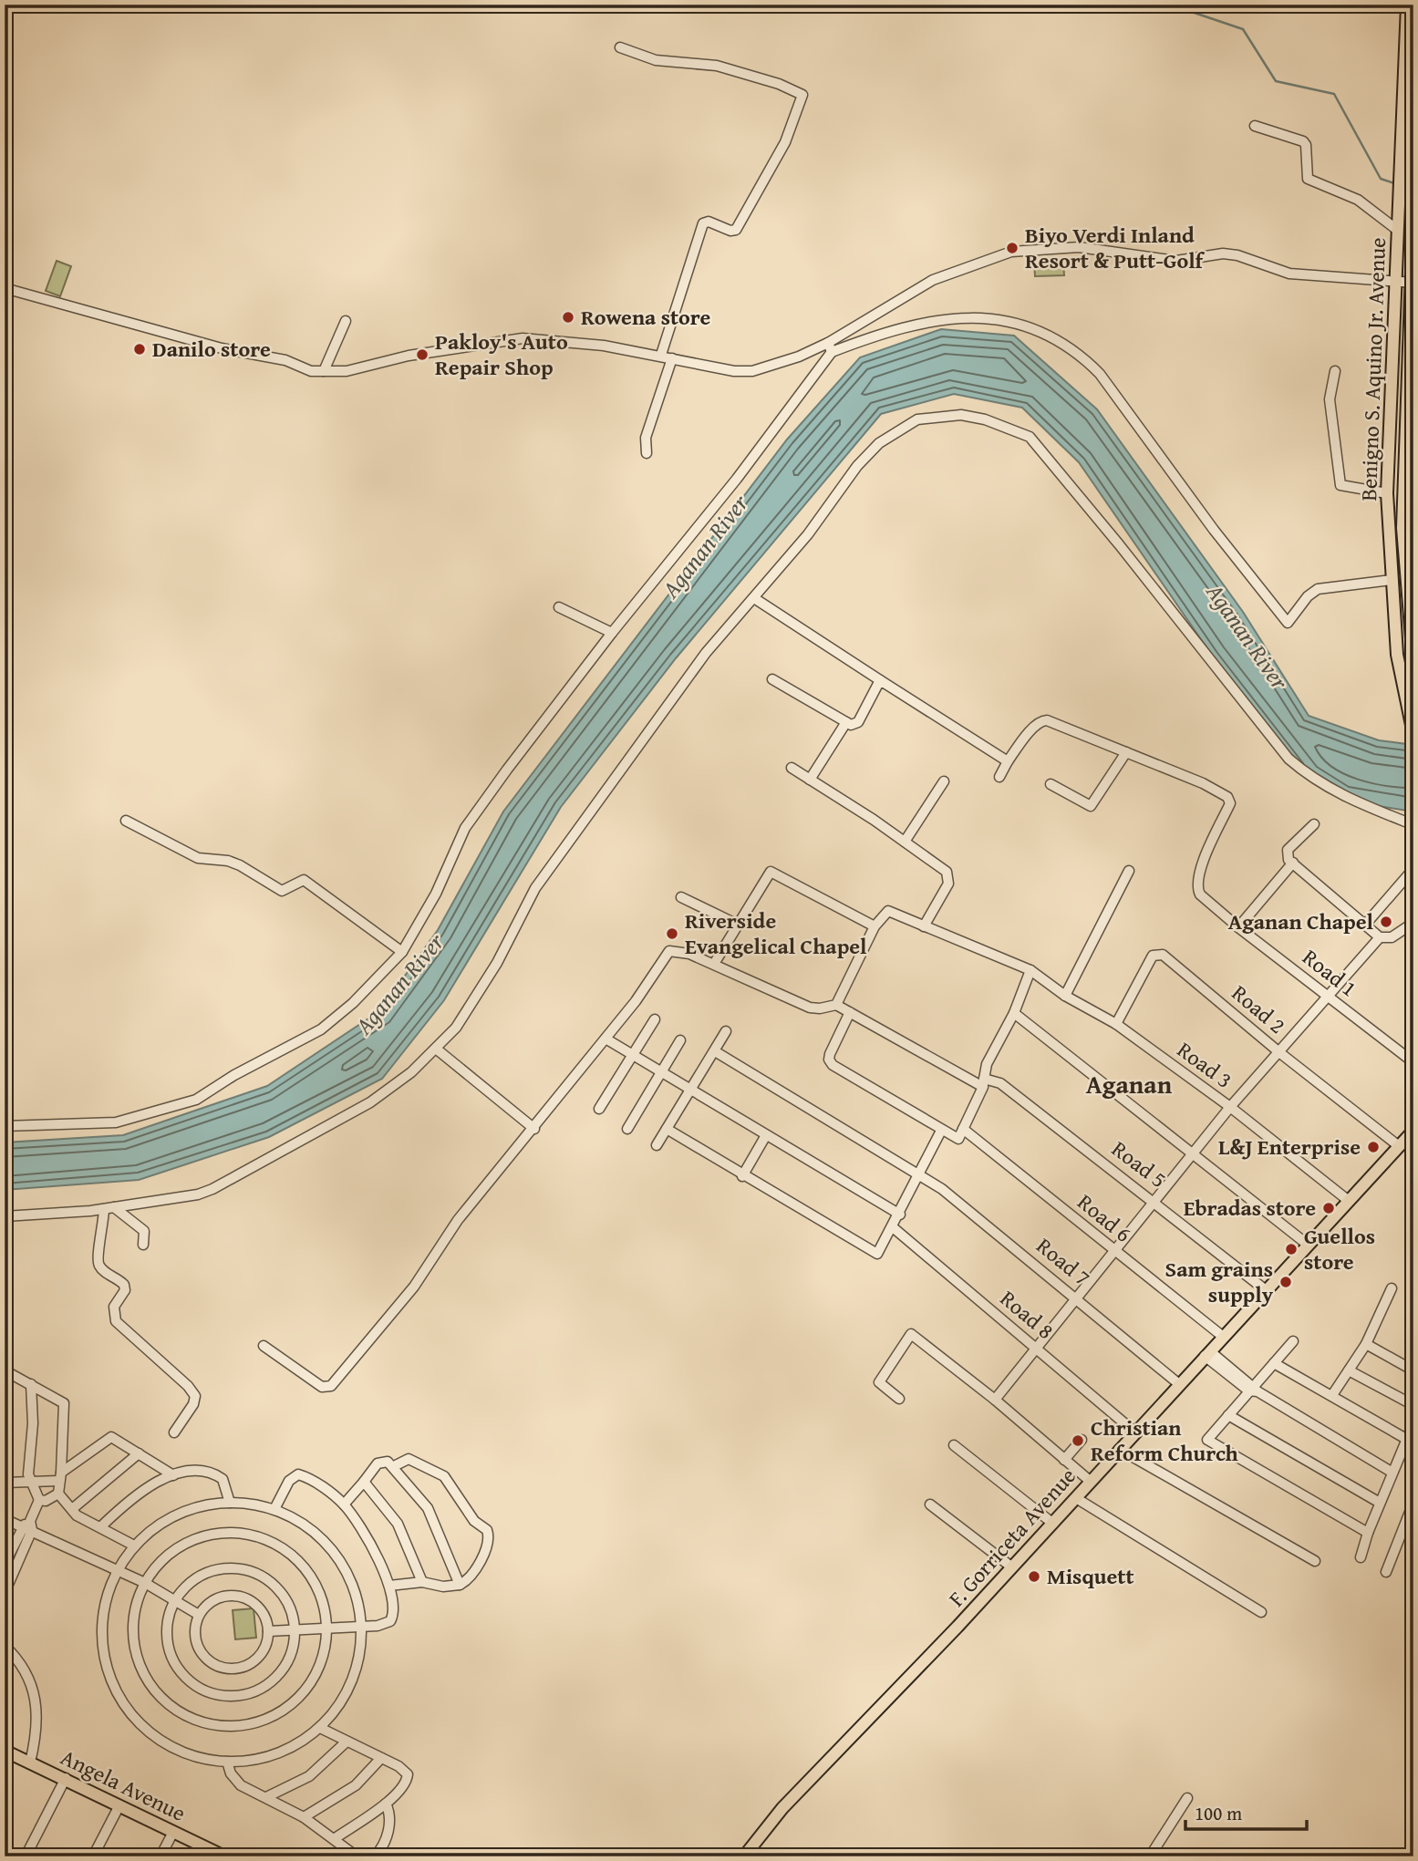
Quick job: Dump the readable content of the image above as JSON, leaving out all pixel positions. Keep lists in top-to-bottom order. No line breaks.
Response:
{"streets":{"main road":["Benigno S. Aquino Jr. Avenue","F. Gorriceta Avenue","Angela Avenue"],"street":["Road 1","Road 2","Road 3","Road 5","Road 6","Road 7","Road 8"]},"crossings":[["Road 2","Road 3"],["Road 2","F. Gorriceta Avenue"],["Road 3","F. Gorriceta Avenue"],["Road 5","F. Gorriceta Avenue"],["Road 6","F. Gorriceta Avenue"],["Road 7","F. Gorriceta Avenue"],["Road 8","F. Gorriceta Avenue"]],"districts":["Aganan"],"water":["Aganan River"],"places":["Biyo Verdi Inland Resort & Putt-Golf","Rowena store","Danilo store","Pakloy's Auto Repair Shop","Aganan Chapel","Riverside Evangelical Chapel","L&J Enterprise","Ebradas store","Guellos store","Sam grains supply","Christian Reform Church","Misquett"],"scale_bar":"100 m"}
